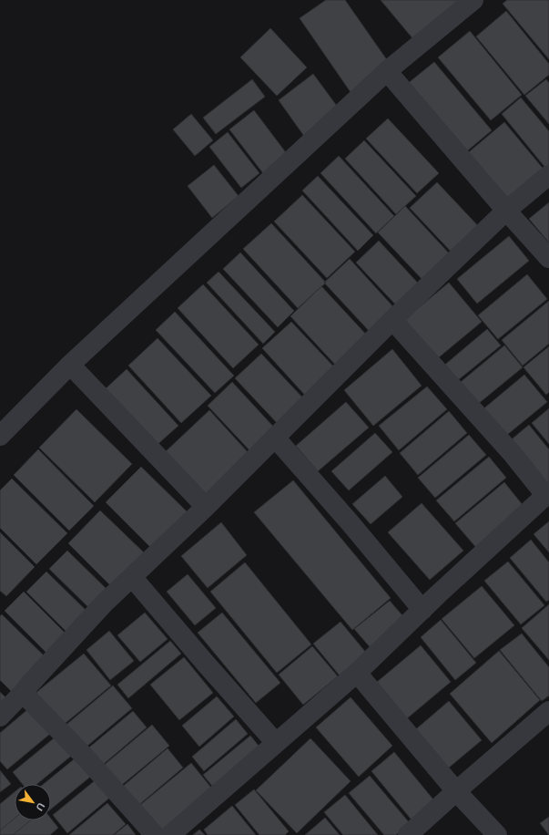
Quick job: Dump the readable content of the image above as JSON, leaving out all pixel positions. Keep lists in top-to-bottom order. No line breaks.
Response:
{"north":"bottom right"}
